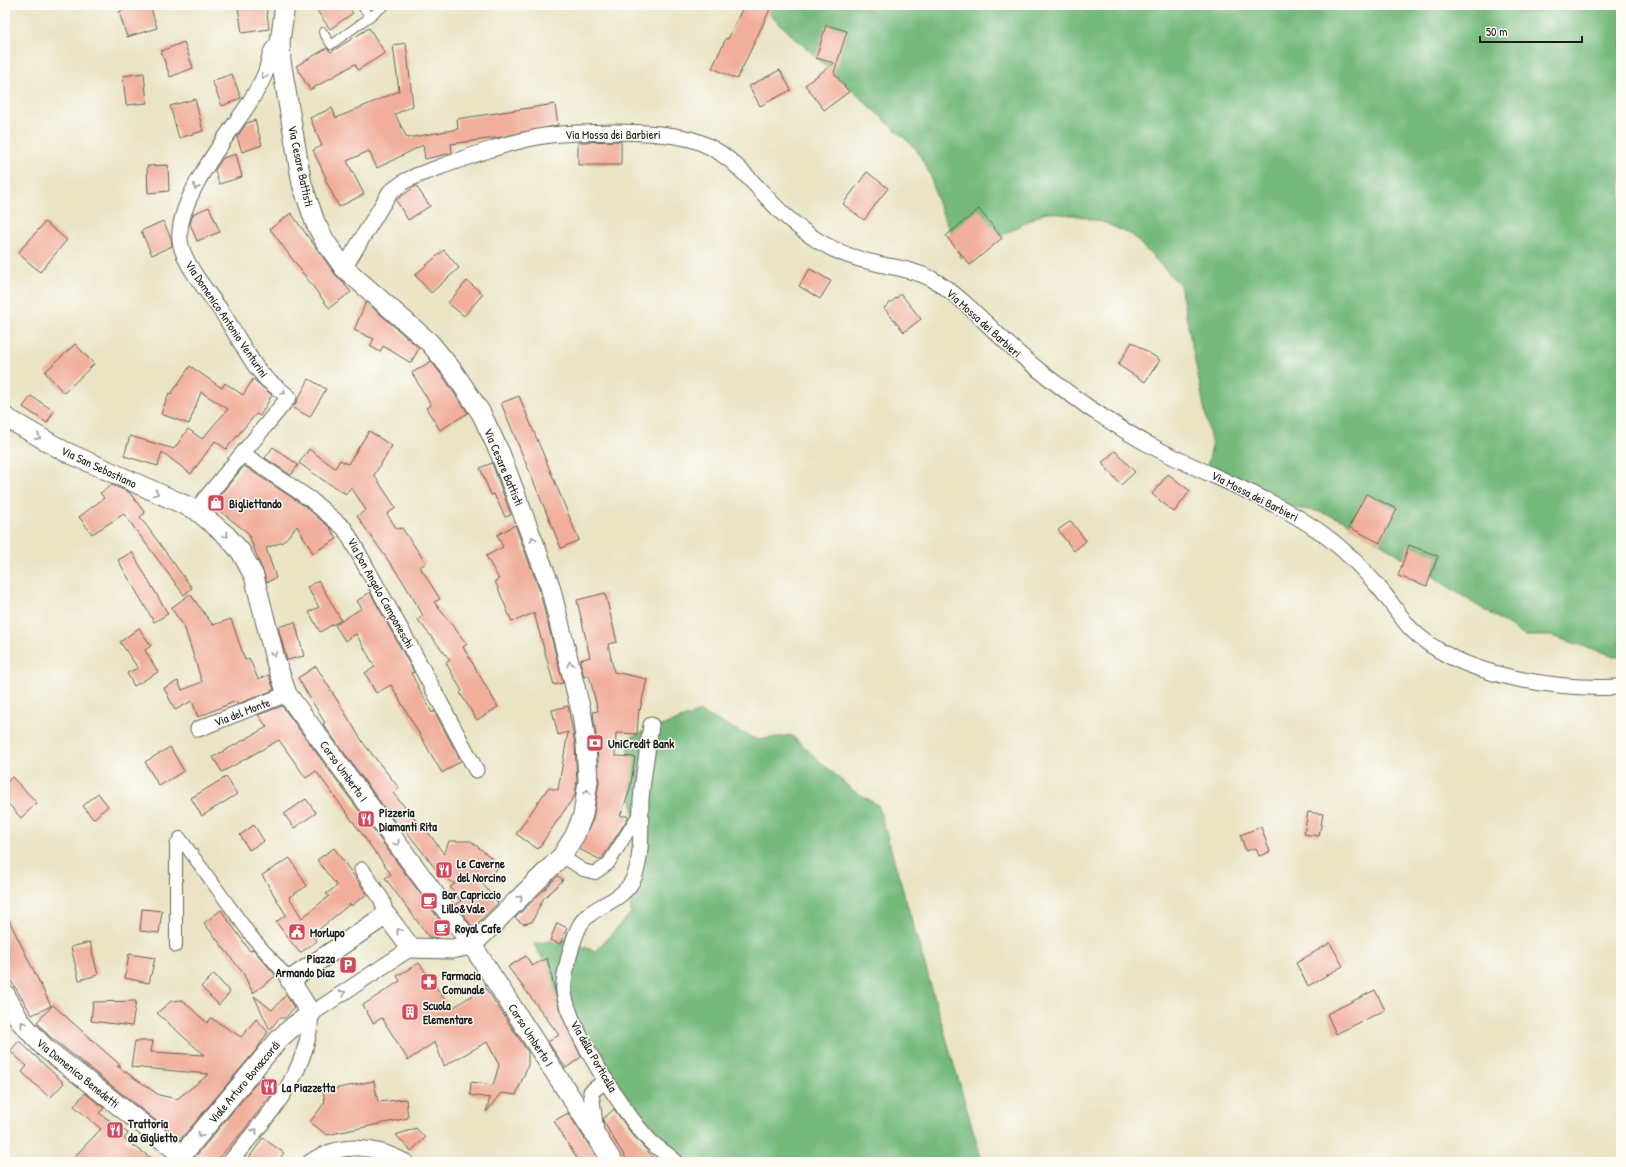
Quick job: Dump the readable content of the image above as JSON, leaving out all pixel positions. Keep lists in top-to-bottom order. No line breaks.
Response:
{"streets":{"street":["Via Mossa dei Barbieri","Via Cesare Battisti","Via Domenico Antonio Venturini","Via San Sebastiano","Via Don Angelo Camponeschi","Via del Monte","Corso Umberto I","Via della Porticella","Via Domenico Benedetti","Viale Arturo Bonaccordi"]},"crossings":[["Via Mossa dei Barbieri","Via Cesare Battisti"],["Via Cesare Battisti","Via Domenico Antonio Venturini"],["Via Cesare Battisti","Corso Umberto I"],["Via Domenico Antonio Venturini","Via Don Angelo Camponeschi"],["Via San Sebastiano","Corso Umberto I"],["Via del Monte","Corso Umberto I"],["Via Domenico Benedetti","Viale Arturo Bonaccordi"]],"one_way":["Via Cesare Battisti","Via Domenico Antonio Venturini","Via San Sebastiano","Corso Umberto I","Via Domenico Benedetti"],"places":{"shop":["Bigliettando"],"bank":["UniCredit Bank"],"restaurant":["Pizzeria Diamanti Rita","Le Caverne del Norcino","La Piazzetta","Trattoria da Giglietto"],"cafe":["Bar Capriccio Lillo&Vale","Royal Cafe"],"public building":["Morlupo"],"parking":["Piazza Armando Diaz"],"pharmacy":["Farmacia Comunale"],"building":["Scuola Elementare"]},"scale_bar":"50 m"}
